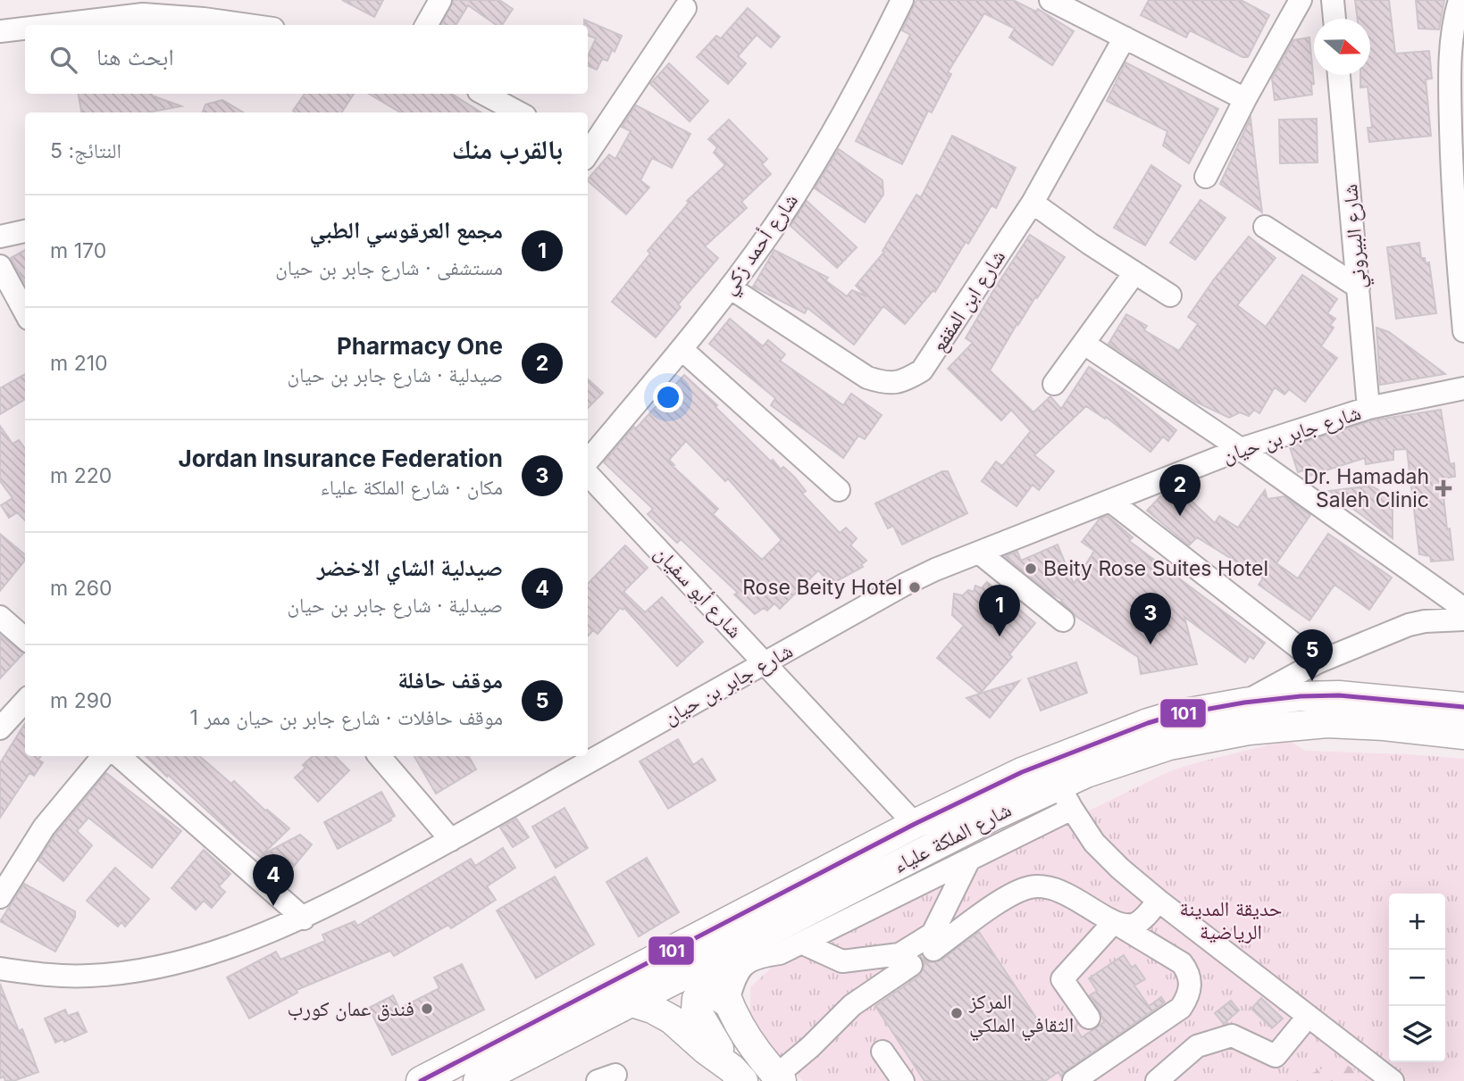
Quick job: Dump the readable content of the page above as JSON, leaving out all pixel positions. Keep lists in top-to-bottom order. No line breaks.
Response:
{"streets":{"main road":["شارع الملكة علياء"],"street":["شارع البيروني","شارع أحمد زكي","شارع ابن المقفع","شارع جابر بن حيان","شارع أبو سفيان"]},"crossings":[["شارع البيروني","شارع جابر بن حيان"],["شارع أحمد زكي","شارع ابن المقفع"],["شارع جابر بن حيان","شارع أبو سفيان"],["شارع أبو سفيان","شارع الملكة علياء"]],"parks":["حديقة المدينة الرياضية"],"places":{"health":["Dr. Hamadah Saleh Clinic"],"other":["Beity Rose Suites Hotel","Rose Beity Hotel","فندق عمان كورب","المركز الثقافي الملكي"]},"lines":["transit line 101"],"north":"right","page":{"search":"ابحث هنا","heading":["بالقرب منك","النتائج: 5"],"list":[{"mark":"1","name":"مجمع العرقوسي الطبي","note":"مستشفى · شارع جابر بن حيان","value":"170 m"},{"mark":"2","name":"Pharmacy One","note":"صيدلية · شارع جابر بن حيان","value":"210 m"},{"mark":"3","name":"Jordan Insurance Federation","note":"مكان · شارع الملكة علياء","value":"220 m"},{"mark":"4","name":"صيدلية الشاي الاخضر","note":"صيدلية · شارع جابر بن حيان","value":"260 m"},{"mark":"5","name":"موقف حافلة","note":"موقف حافلات · شارع جابر بن حيان ممر 1","value":"290 m"}],"pins":["2","1","3","5","4"],"map_buttons":["+","−"]}}
